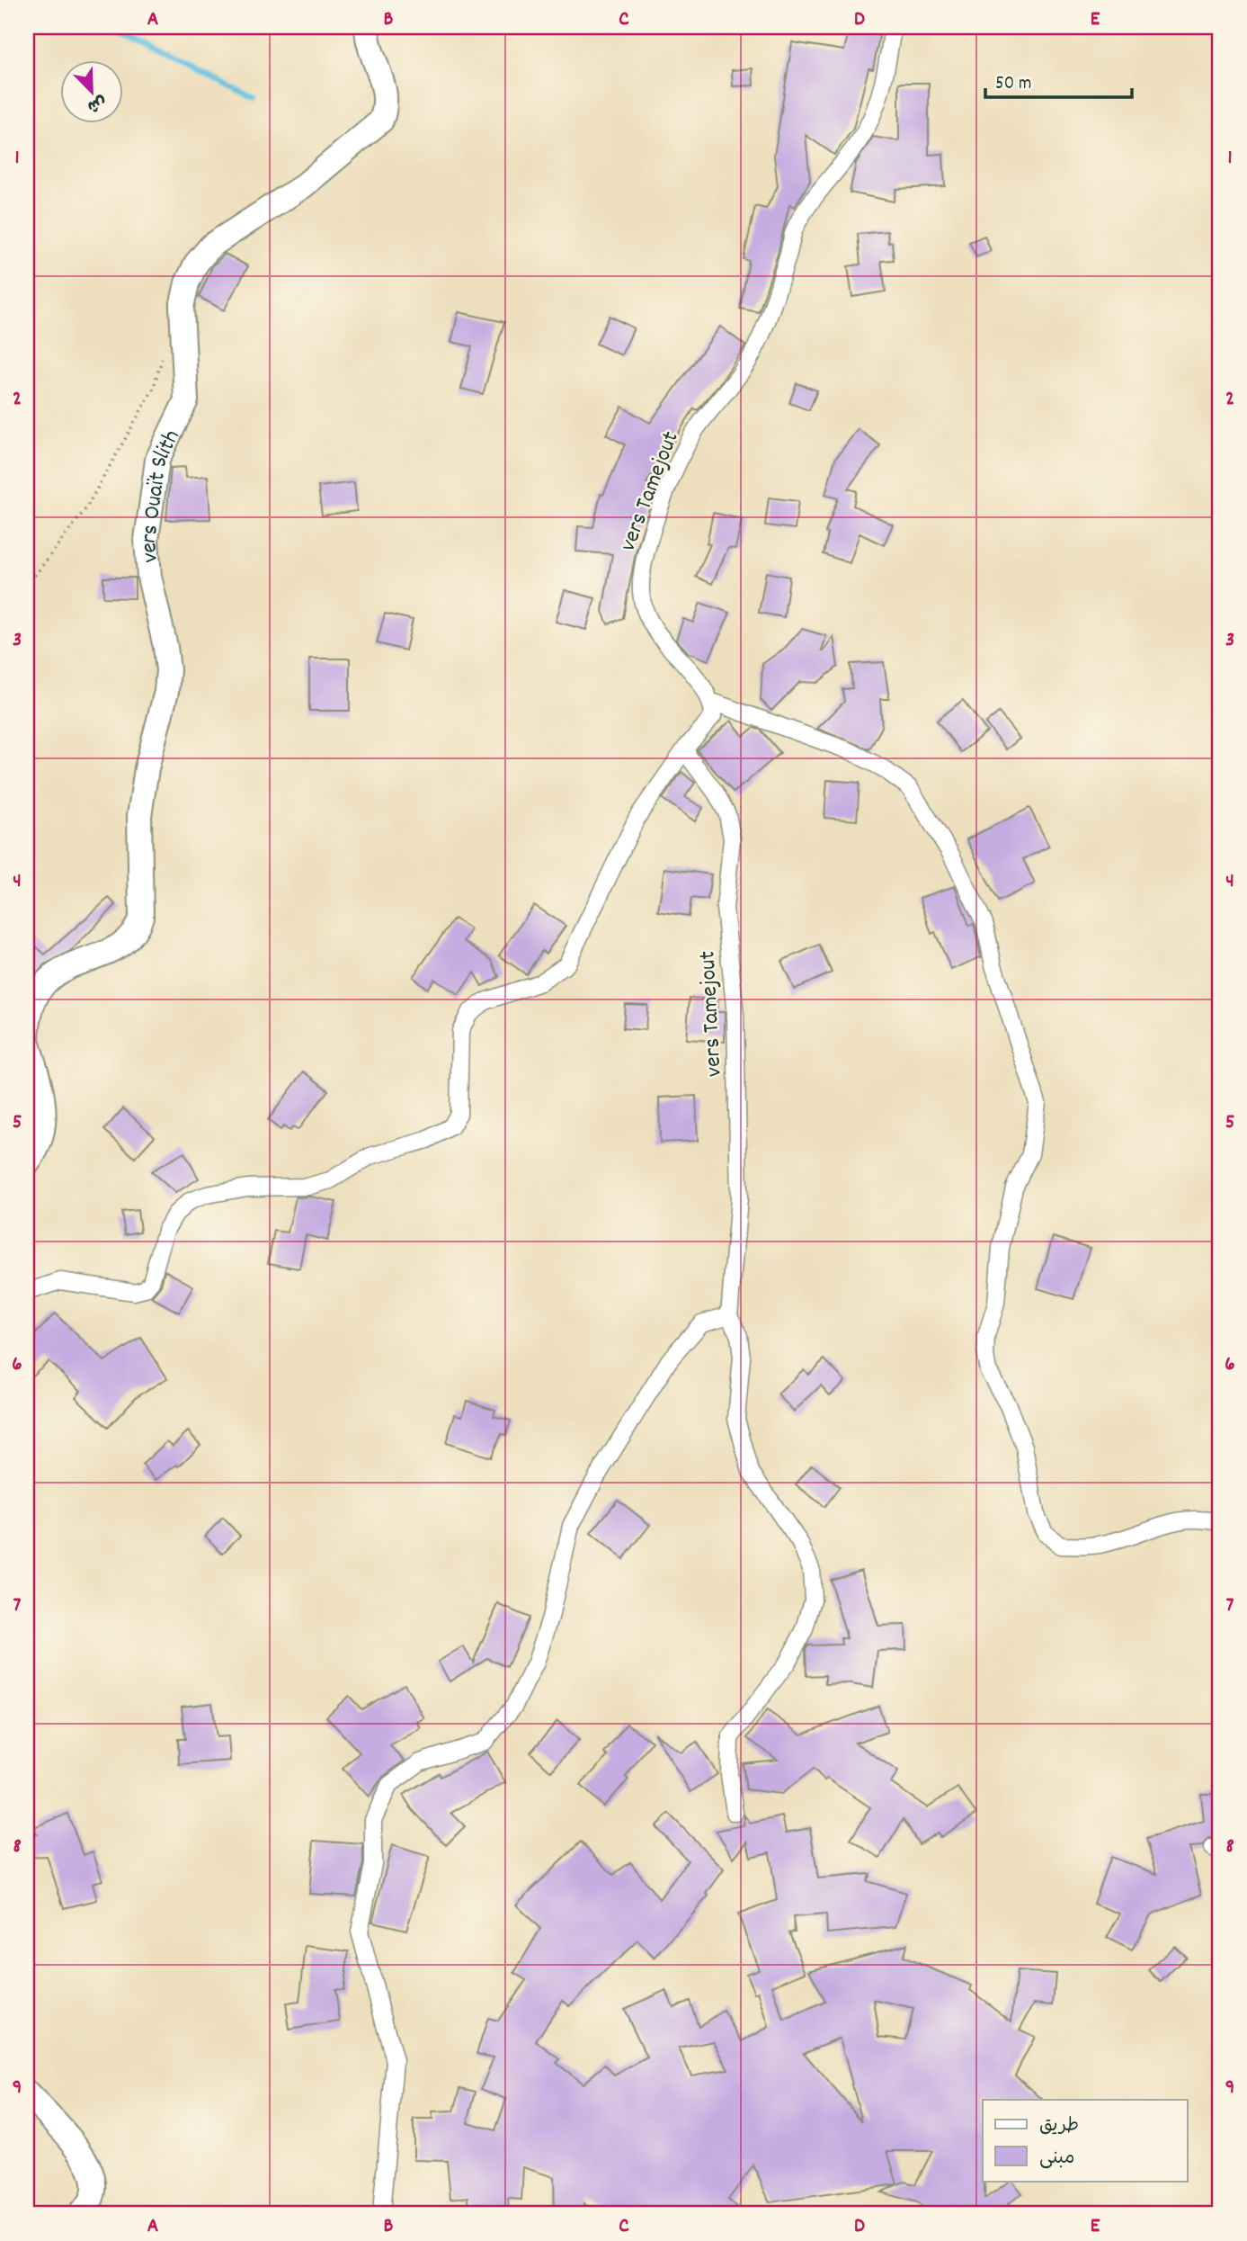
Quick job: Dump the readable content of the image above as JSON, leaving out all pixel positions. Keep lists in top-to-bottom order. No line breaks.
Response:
{"streets":{"street":["vers Tamejout","vers Ouaït Slith"]},"legend":["طريق","مبنى"],"scale_bar":"50 m","north":"bottom right","grid":{"columns":["A","B","C","D","E"],"rows":["1","2","3","4","5","6","7","8","9"]}}
